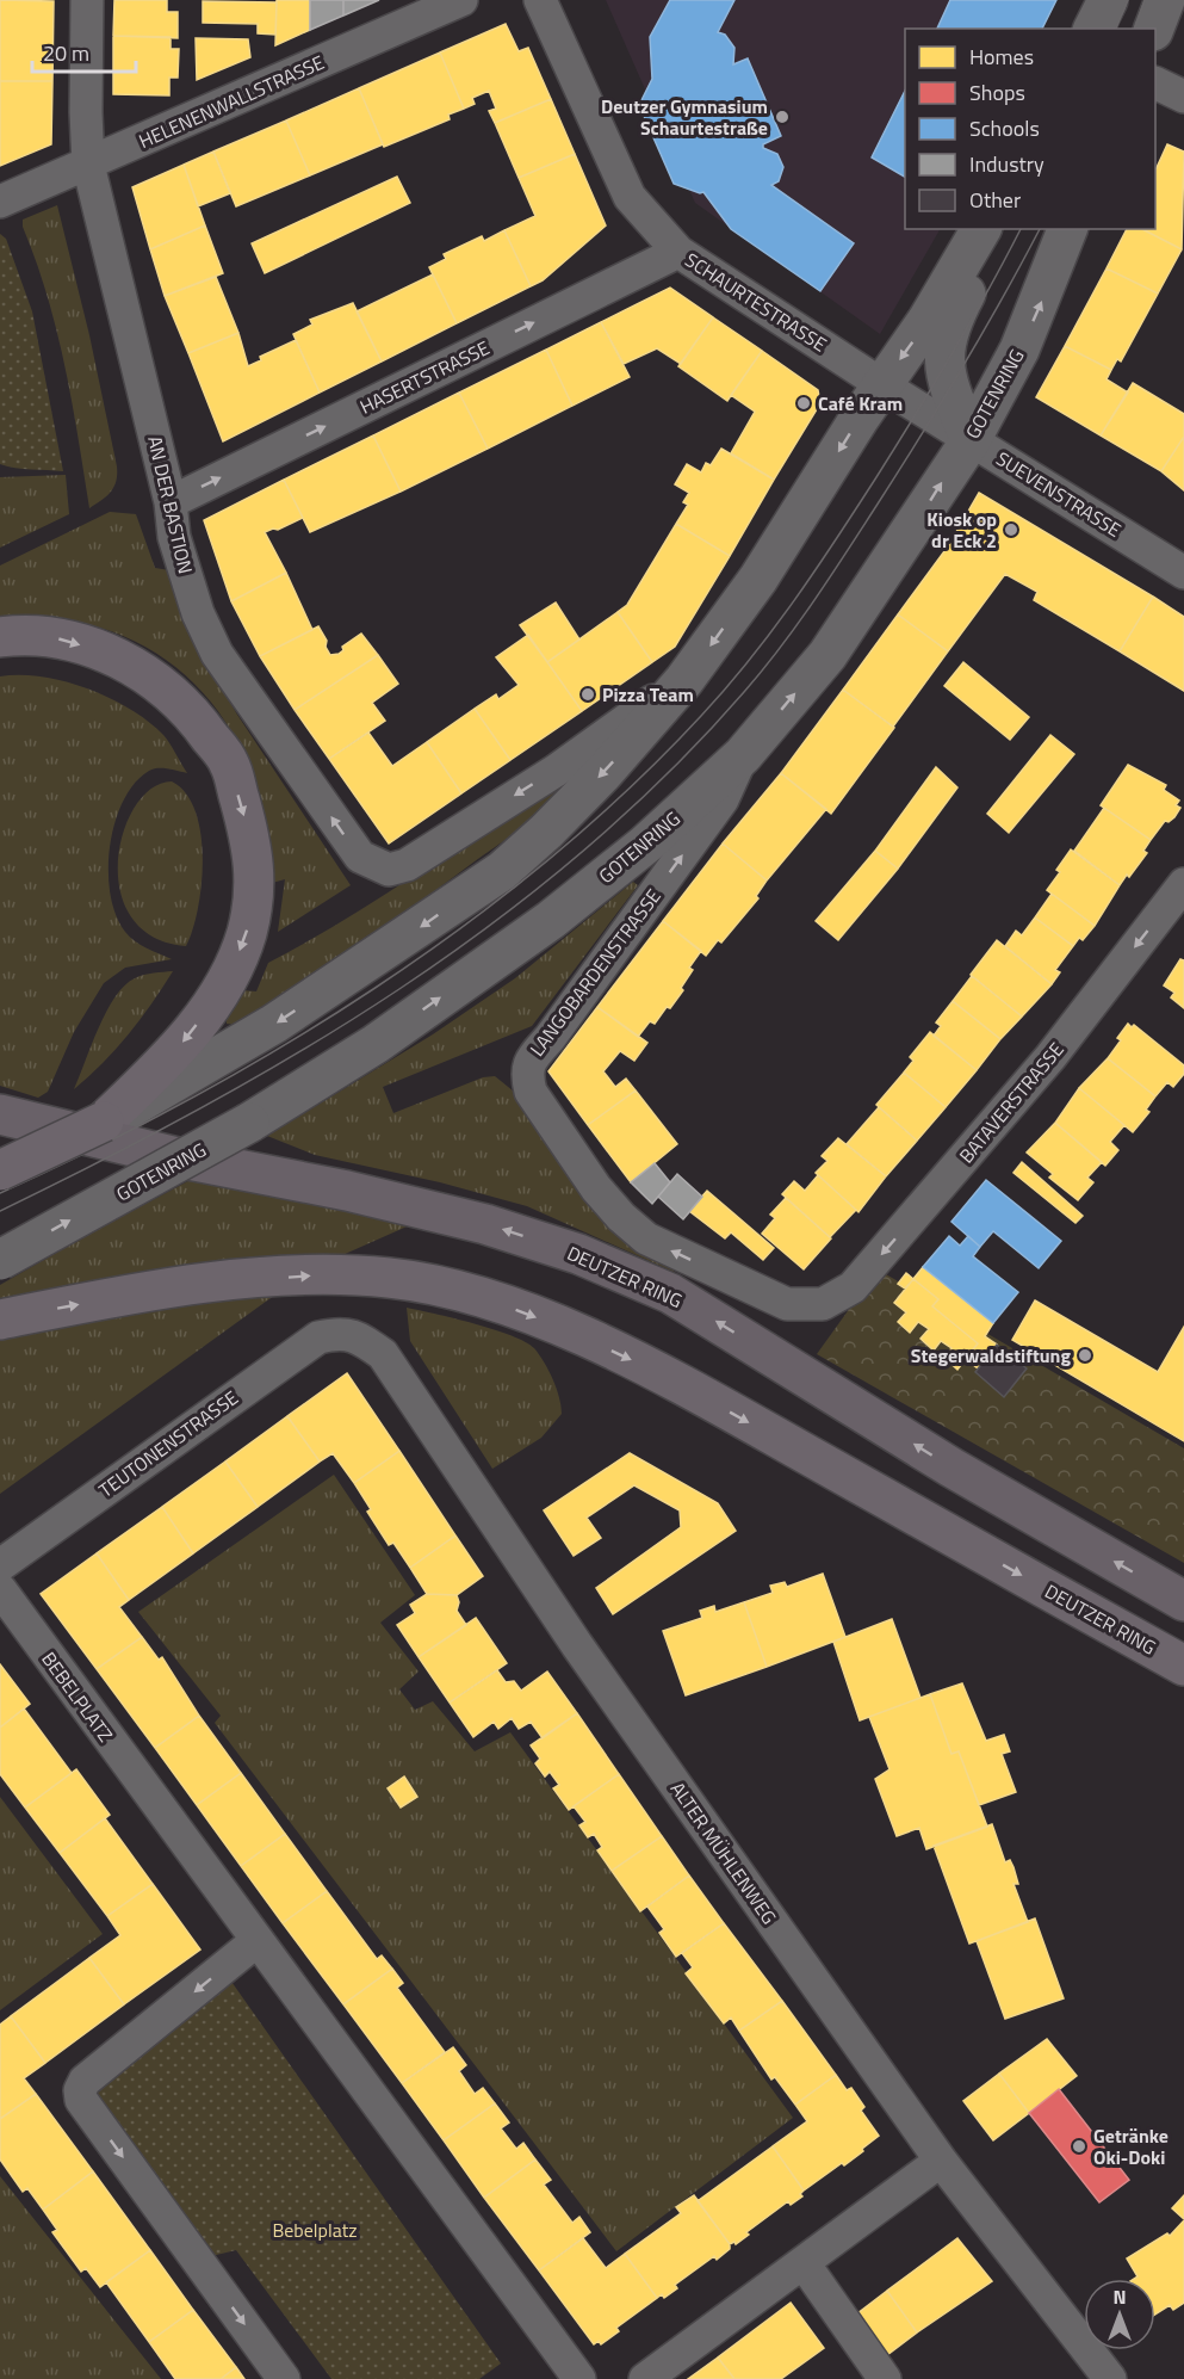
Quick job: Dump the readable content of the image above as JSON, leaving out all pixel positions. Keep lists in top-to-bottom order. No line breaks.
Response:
{"streets":{"highway":["DEUTZER RING"],"main road":["GOTENRING"],"street":["HELENENWALLSTRASSE","SCHAURTESTRASSE","HASERTSTRASSE","SUEVENSTRASSE","AN DER BASTION","LANGOBARDENSTRASSE","BATAVERSTRASSE","TEUTONENSTRASSE","BEBELPLATZ","ALTER MÜHLENWEG"]},"crossings":[["HELENENWALLSTRASSE","AN DER BASTION"],["SCHAURTESTRASSE","HASERTSTRASSE"],["SCHAURTESTRASSE","SUEVENSTRASSE"],["HASERTSTRASSE","AN DER BASTION"],["GOTENRING","SUEVENSTRASSE"],["GOTENRING","LANGOBARDENSTRASSE"],["LANGOBARDENSTRASSE","BATAVERSTRASSE"],["TEUTONENSTRASSE","ALTER MÜHLENWEG"]],"one_way":["HASERTSTRASSE","BATAVERSTRASSE"],"parks":["Bebelplatz"],"places":["Deutzer Gymnasium Schaurtestraße","Café Kram","Kiosk op dr Eck 2","Pizza Team","Stegerwaldstiftung","Getränke Oki-Doki"],"legend":["Homes","Shops","Schools","Industry","Other"],"scale_bar":"20 m","north":"top"}
